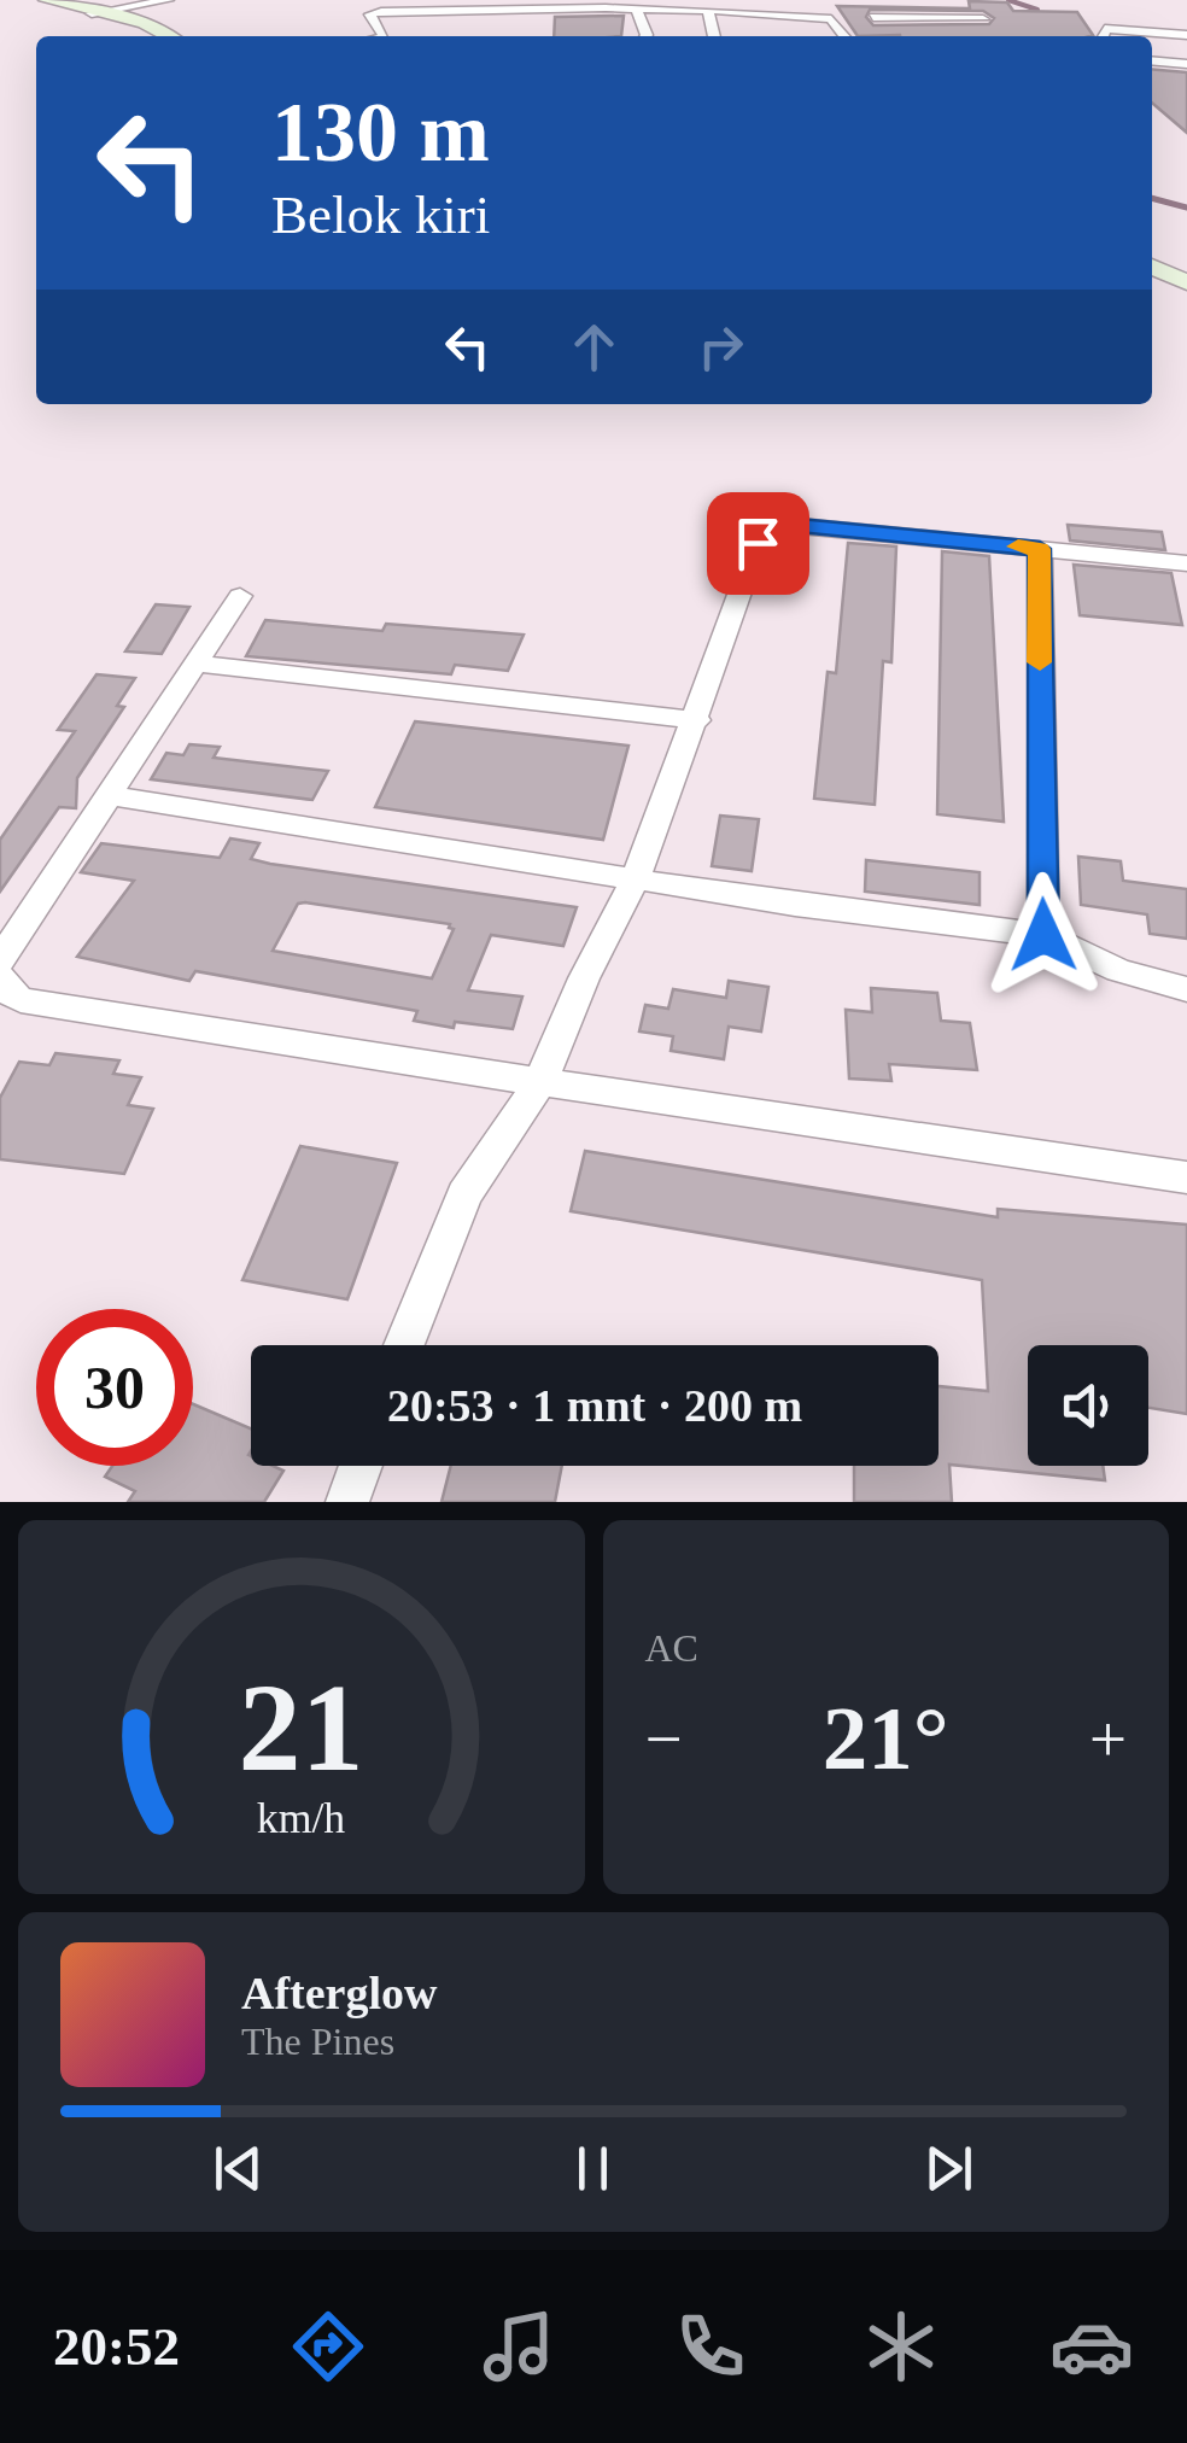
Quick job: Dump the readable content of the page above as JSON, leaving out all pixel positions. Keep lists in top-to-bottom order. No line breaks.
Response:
{"page":{"turn":["130 m","Belok kiri"],"limit":"30","trip":"20:53 · 1 mnt · 200 m","tile":"AC","heat":["−","21°","+"],"song":["Afterglow","The Pines"],"tabs":"20:52","gauge":["21","km/h"]}}
